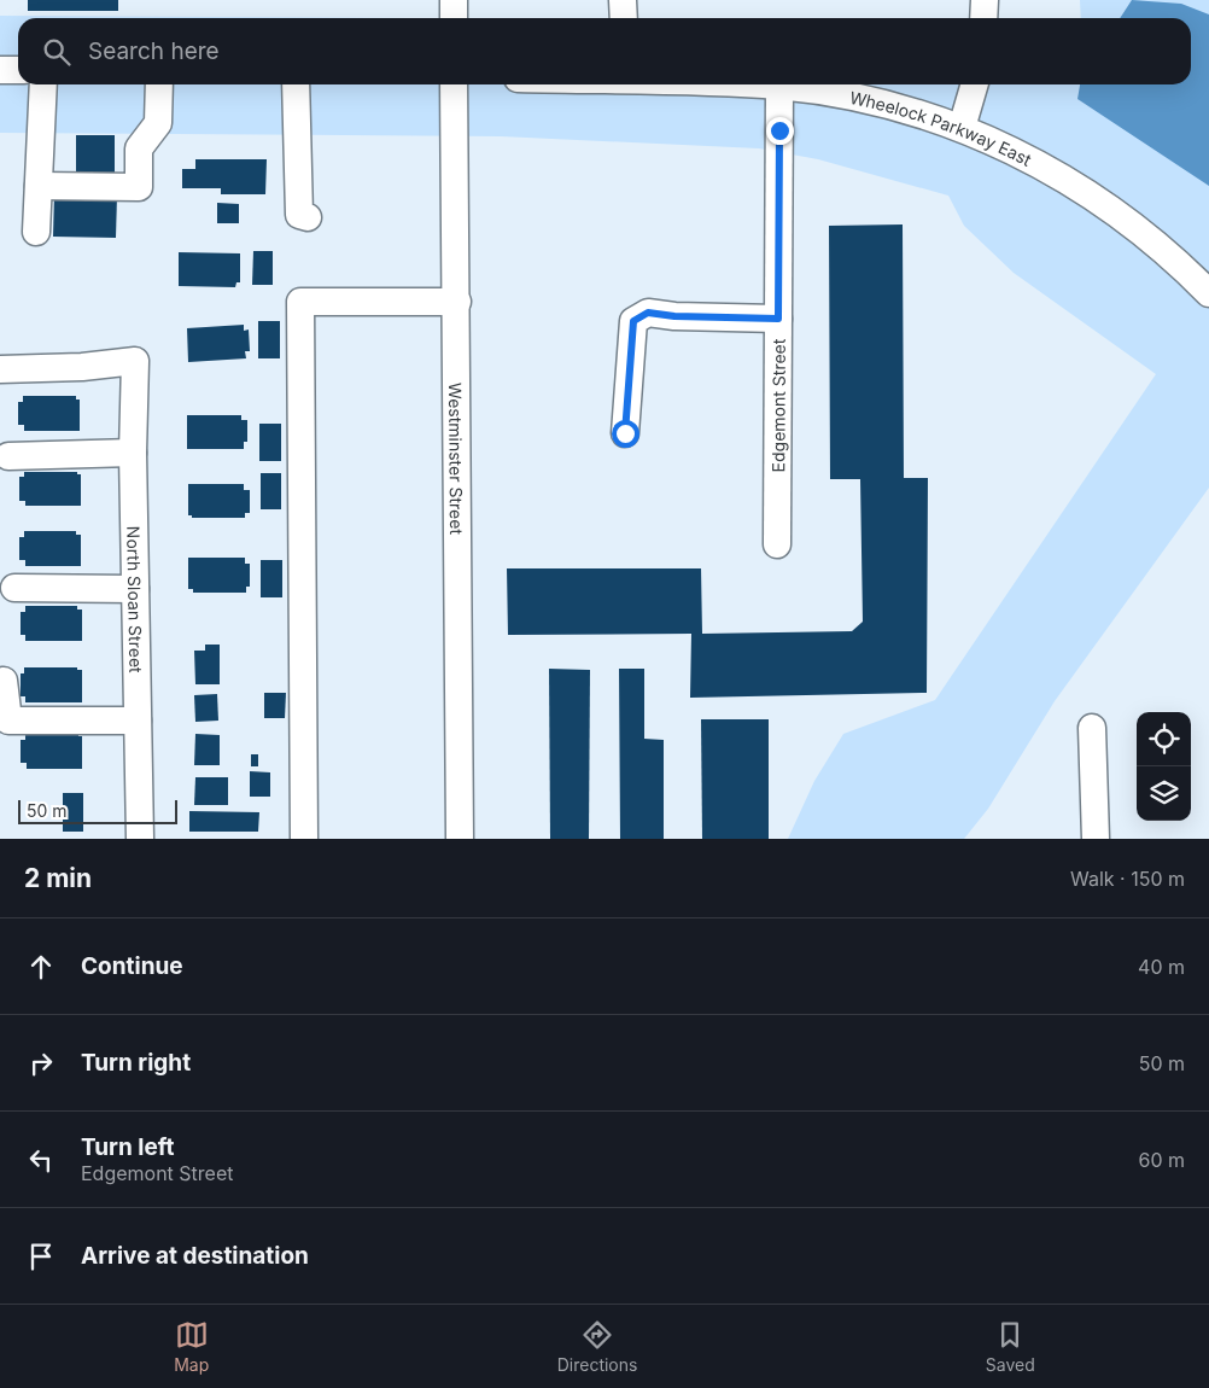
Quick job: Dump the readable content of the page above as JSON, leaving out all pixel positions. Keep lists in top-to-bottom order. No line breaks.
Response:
{"streets":{"street":["Wheelock Parkway East","Edgemont Street","Westminster Street","North Sloan Street"]},"crossings":[["Wheelock Parkway East","Edgemont Street"]],"scale_bar":"50 m","page":{"search":"Search here","scale":"50 m","heading":["2 min","Walk · 150 m"],"list":[["Continue","40 m"],["Turn right","50 m"],["Turn left","Edgemont Street","60 m"],"Arrive at destination"],"nav":["Map","Directions","Saved"]}}
